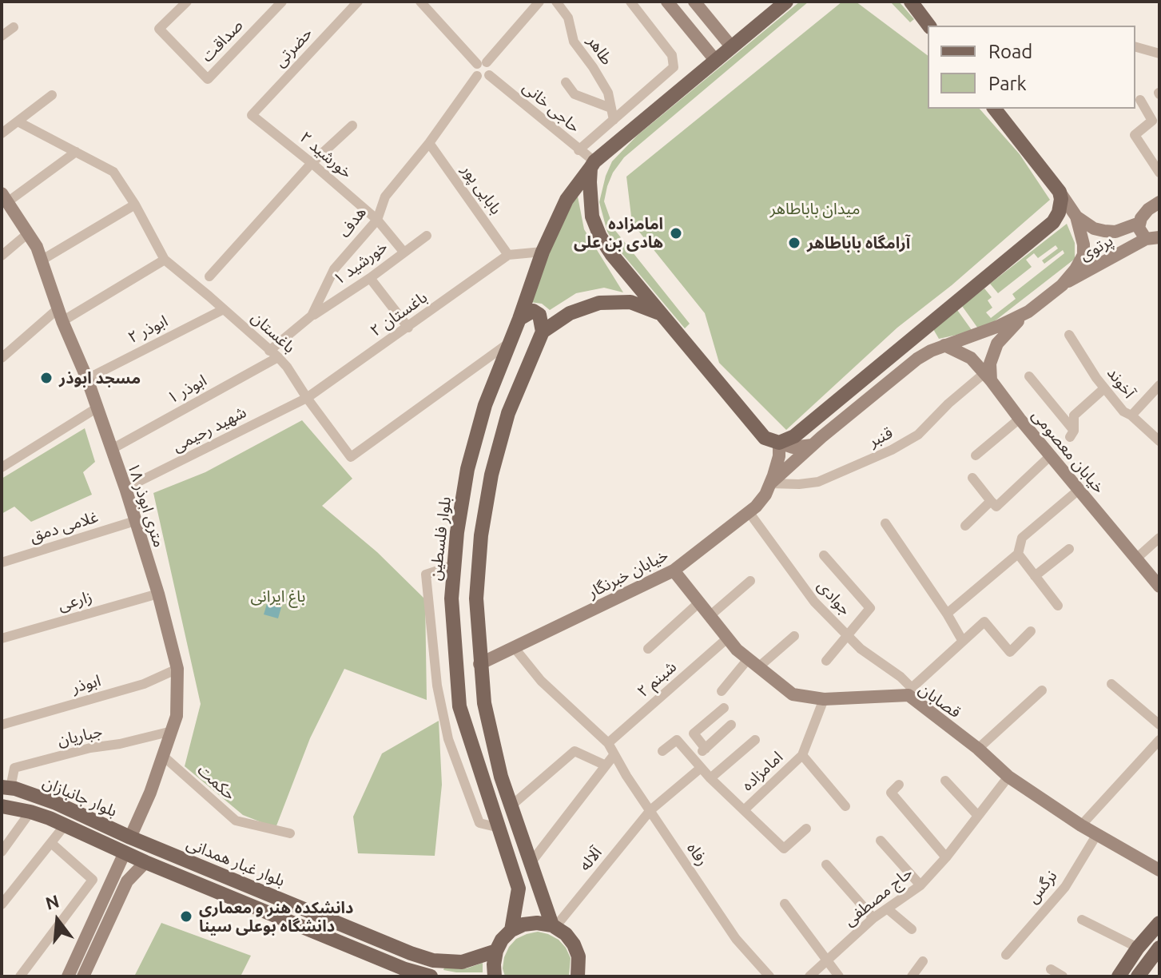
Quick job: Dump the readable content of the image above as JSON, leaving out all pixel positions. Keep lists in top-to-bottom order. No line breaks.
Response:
{"streets":{"main road":["پرتوی","خیابان معصومی","۱۸ متری ابوذر","بلوار فلسطین","خیابان خبرنگار","قصابان","بلوار جانبازان","بلوار غبار همدانی"],"street":["صداقت","حضرتی","طاهر","حاجی خانی","خورشید ۲","بابایی پور","هدف","خورشید ۱","باغستان ۲","ابوذر ۲","باغستان","آخوند","ابوذر ۱","شهید رحیمی","قنبر","غلامی دمق","جوادی","زارعی","شبنم ۲","ابوذر","جباریان","امامزاده","حکمت","رفاه","آلاله","نرگس","حاج مصطفی"]},"crossings":[["حضرتی","خورشید ۲"],["حاجی خانی","هدف"],["حاجی خانی","بلوار فلسطین"],["خورشید ۲","هدف"],["خورشید ۲","خورشید ۱"],["بابایی پور","هدف"],["بابایی پور","باغستان ۲"],["هدف","خورشید ۱"],["هدف","باغستان"],["هدف","ابوذر ۱"],["باغستان ۲","باغستان"],["باغستان ۲","شهید رحیمی"],["ابوذر ۲","باغستان"],["ابوذر ۲","۱۸ متری ابوذر"],["باغستان","ابوذر ۱"],["باغستان","شهید رحیمی"],["باغستان","بلوار فلسطین"],["ابوذر ۱","۱۸ متری ابوذر"],["شهید رحیمی","۱۸ متری ابوذر"],["قنبر","خیابان معصومی"],["قنبر","خیابان خبرنگار"],["خیابان معصومی","خیابان خبرنگار"],["۱۸ متری ابوذر","غلامی دمق"],["۱۸ متری ابوذر","زارعی"],["۱۸ متری ابوذر","ابوذر"],["۱۸ متری ابوذر","جباریان"],["۱۸ متری ابوذر","حکمت"],["۱۸ متری ابوذر","بلوار جانبازان"],["۱۸ متری ابوذر","بلوار غبار همدانی"],["خیابان خبرنگار","جوادی"],["خیابان خبرنگار","قصابان"],["خیابان خبرنگار","رفاه"],["جوادی","قصابان"],["شبنم ۲","قصابان"],["شبنم ۲","رفاه"],["قصابان","امامزاده"],["قصابان","نرگس"],["قصابان","حاج مصطفی"],["جباریان","بلوار جانبازان"],["بلوار جانبازان","بلوار غبار همدانی"],["رفاه","آلاله"]],"parks":["میدان باباطاهر","باغ ایرانی"],"places":["امامزاده هادی بن علی","آرامگاه باباطاهر","مسجد ابوذر","دانشکده هنر و معماری دانشگاه بوعلی سینا"],"legend":["Road","Park"],"north":"top"}
